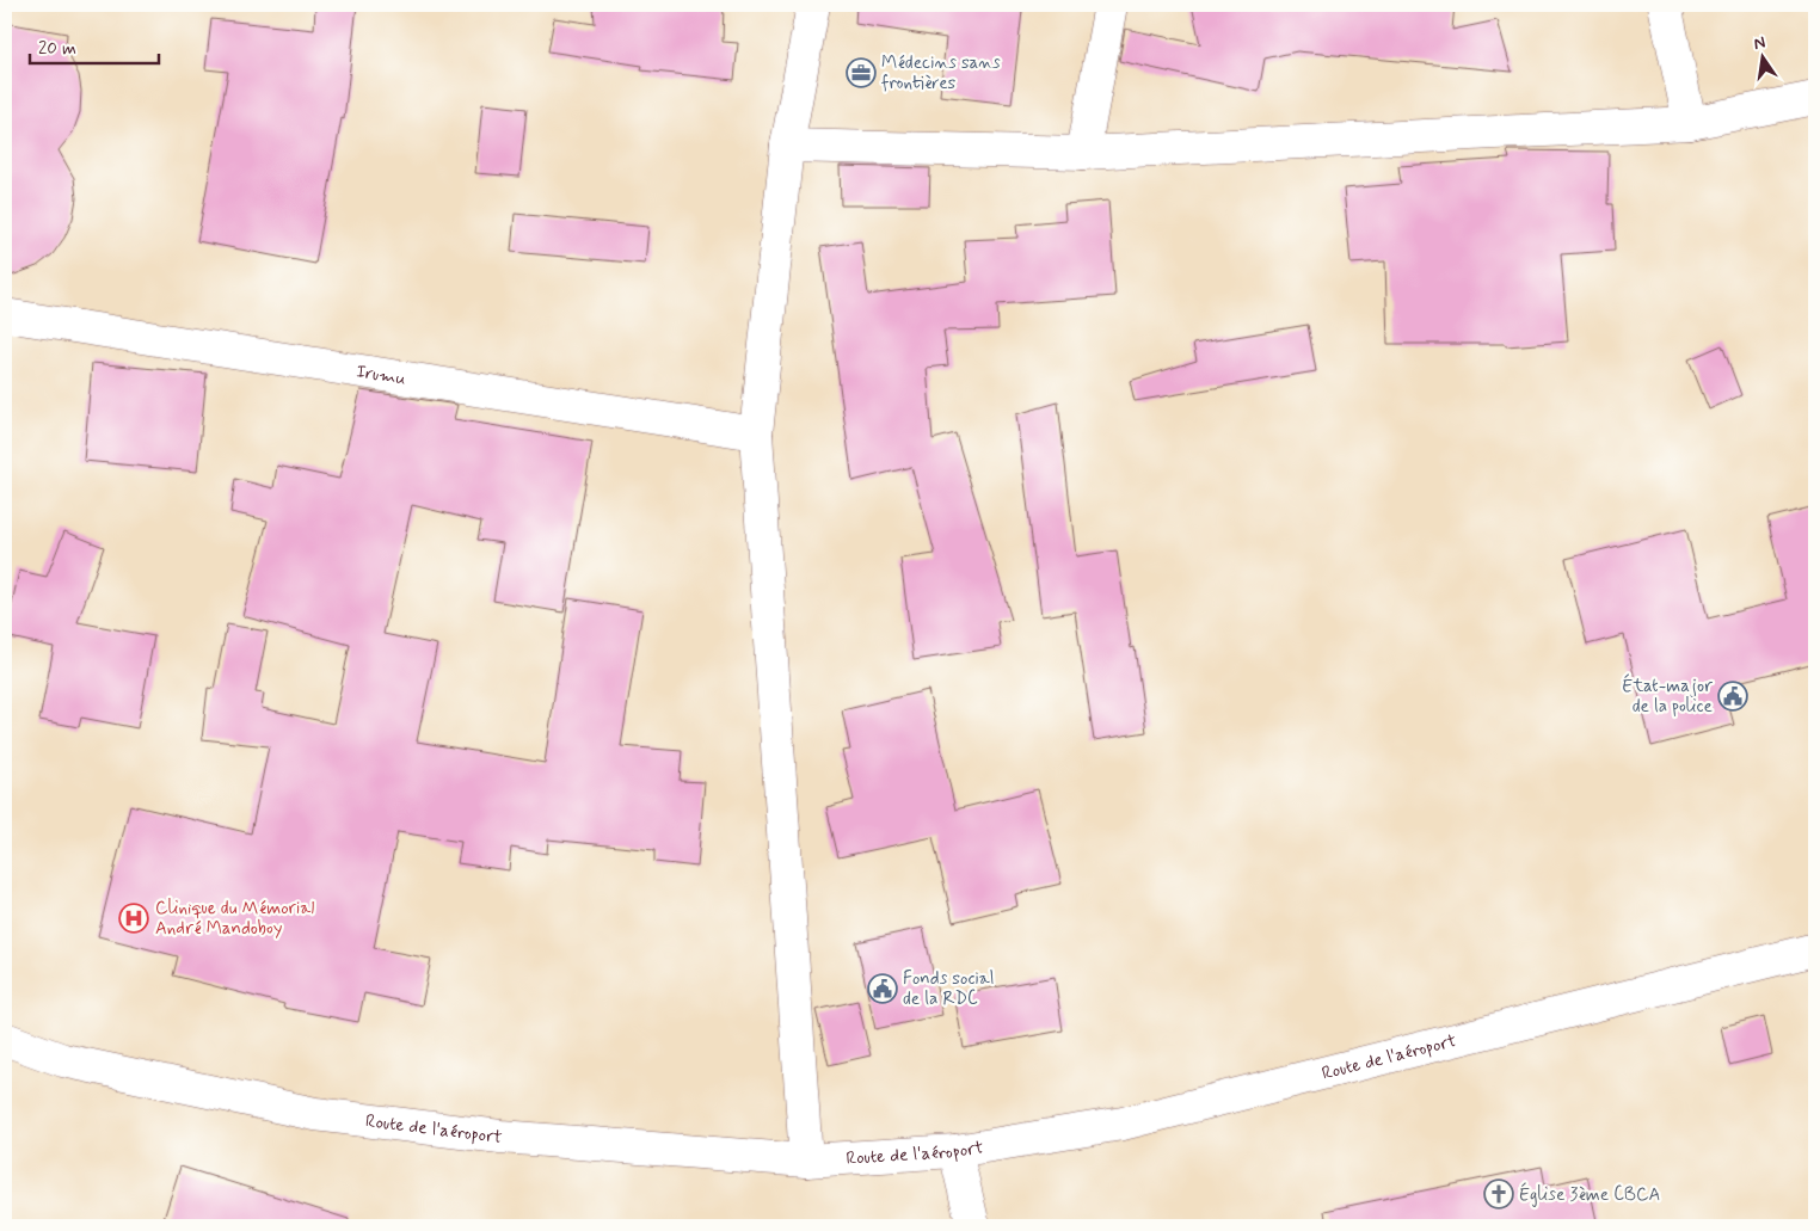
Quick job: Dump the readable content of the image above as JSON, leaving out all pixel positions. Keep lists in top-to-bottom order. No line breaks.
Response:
{"streets":{"street":["Irumu","Route de l'aéroport"]},"places":{"office":["Médecins sans frontières"],"public building":["État-major de la police","Fonds social de la RDC"],"hospital":["Clinique du Mémorial André Mandoboy"],"church":["Église 3ème CBCA"]},"scale_bar":"20 m","north":"top"}
